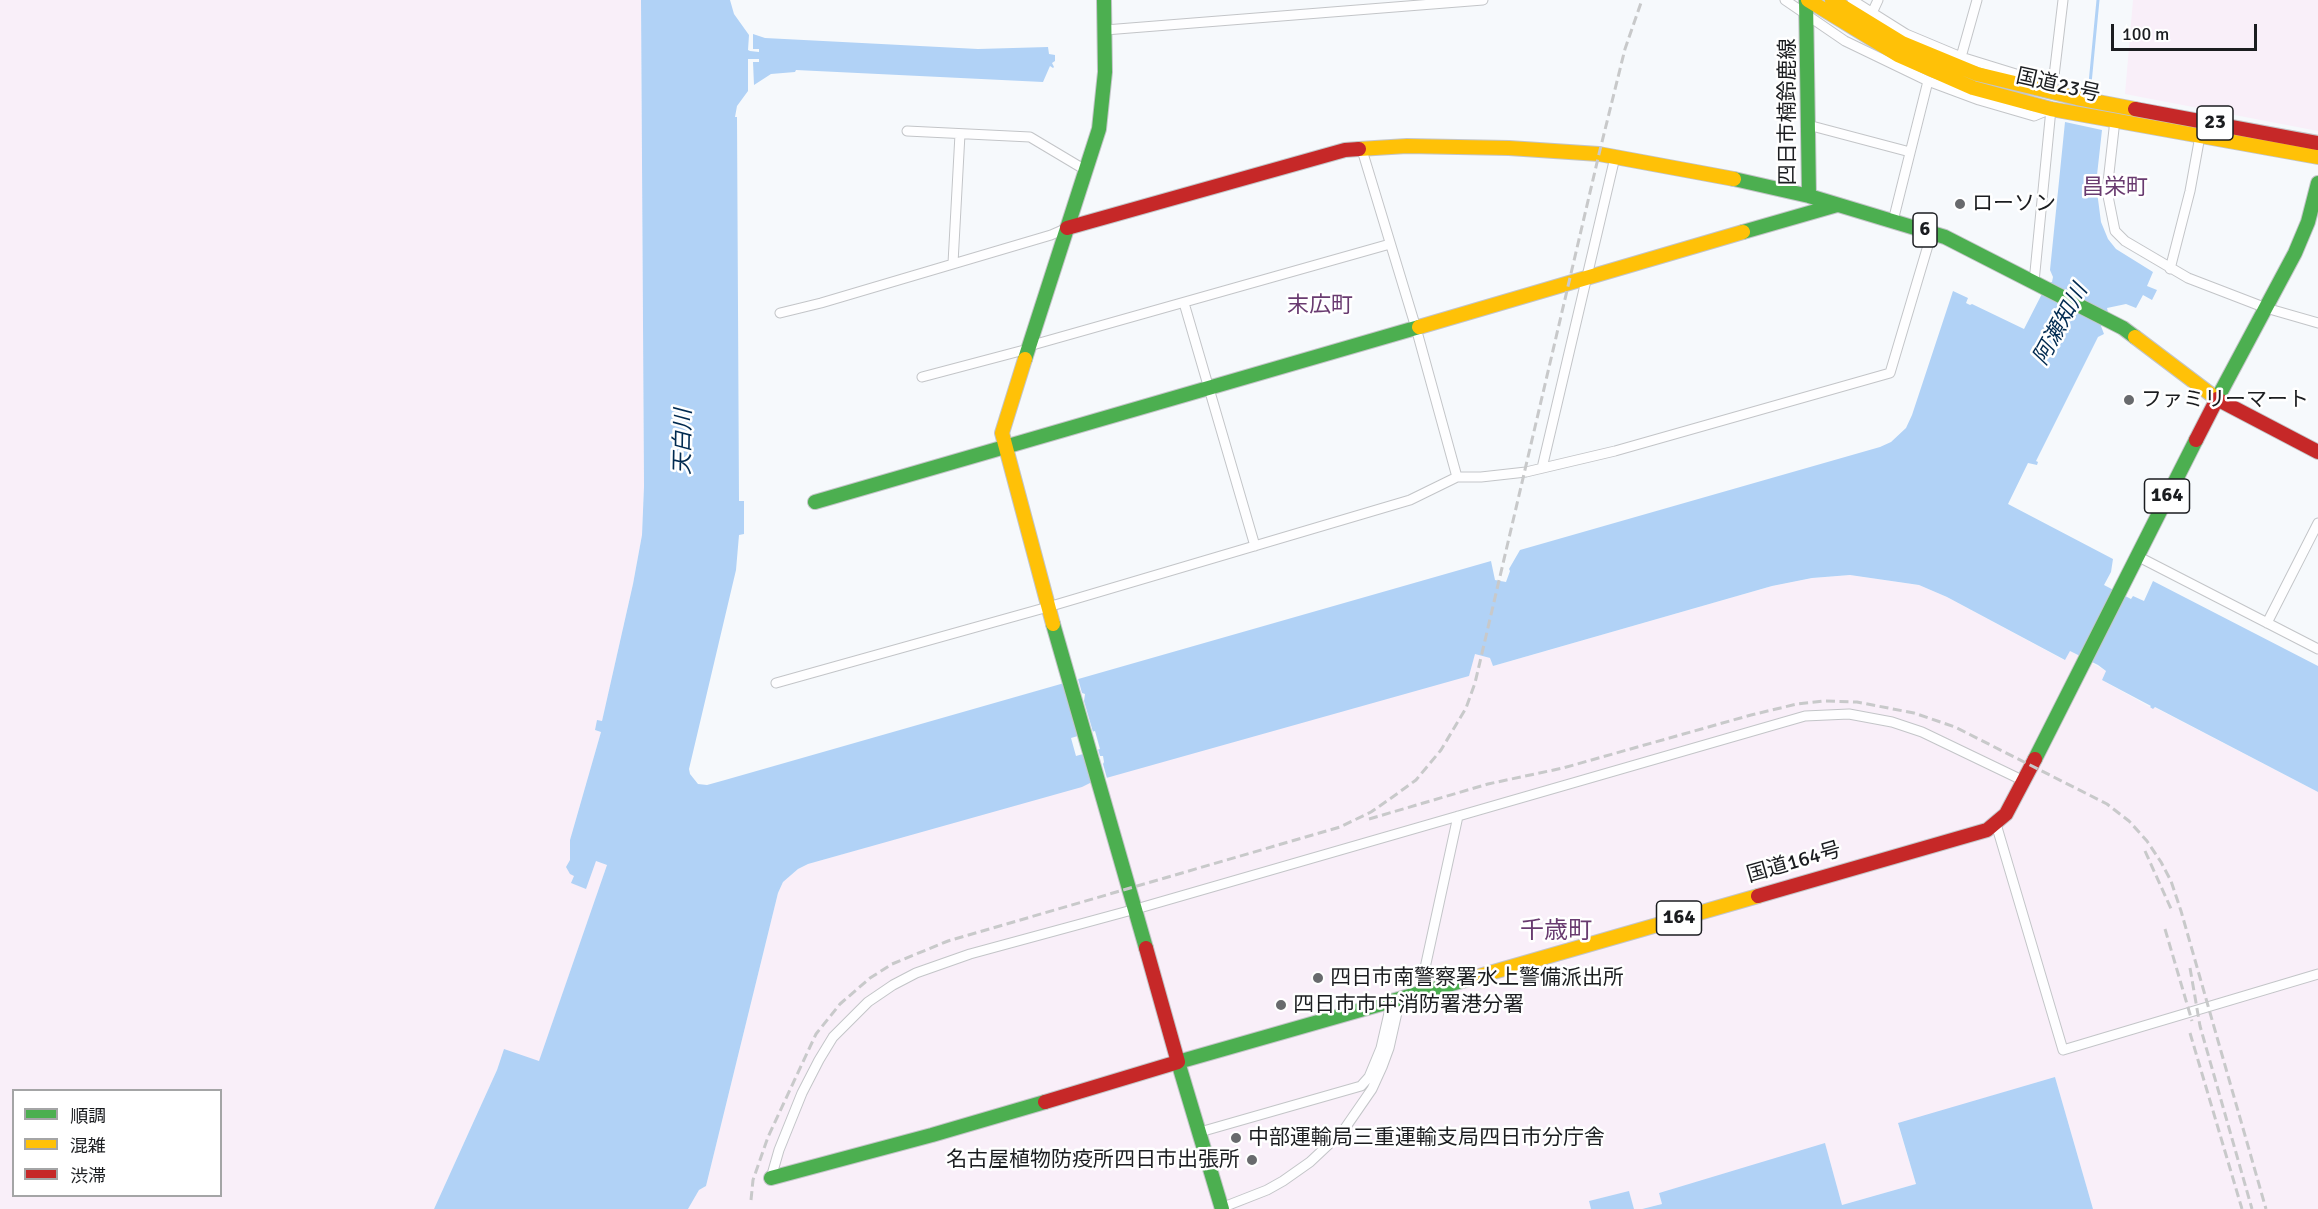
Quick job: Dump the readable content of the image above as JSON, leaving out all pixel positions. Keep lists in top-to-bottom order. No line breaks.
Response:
{"streets":{"main road":["国道23号","四日市楠鈴鹿線","23","6","164","国道164号"]},"crossings":[["国道23号","四日市楠鈴鹿線"],["四日市楠鈴鹿線","164"],["164","国道164号"]],"districts":["昌栄町","末広町","千歳町"],"water":["阿瀬知川","天白川"],"places":["ローソン","ファミリーマート","四日市南警察署水上警備派出所","四日市市中消防署港分署","中部運輸局三重運輸支局四日市分庁舎","名古屋植物防疫所四日市出張所"],"legend":["順調","混雑","渋滞"],"scale_bar":"100 m"}
